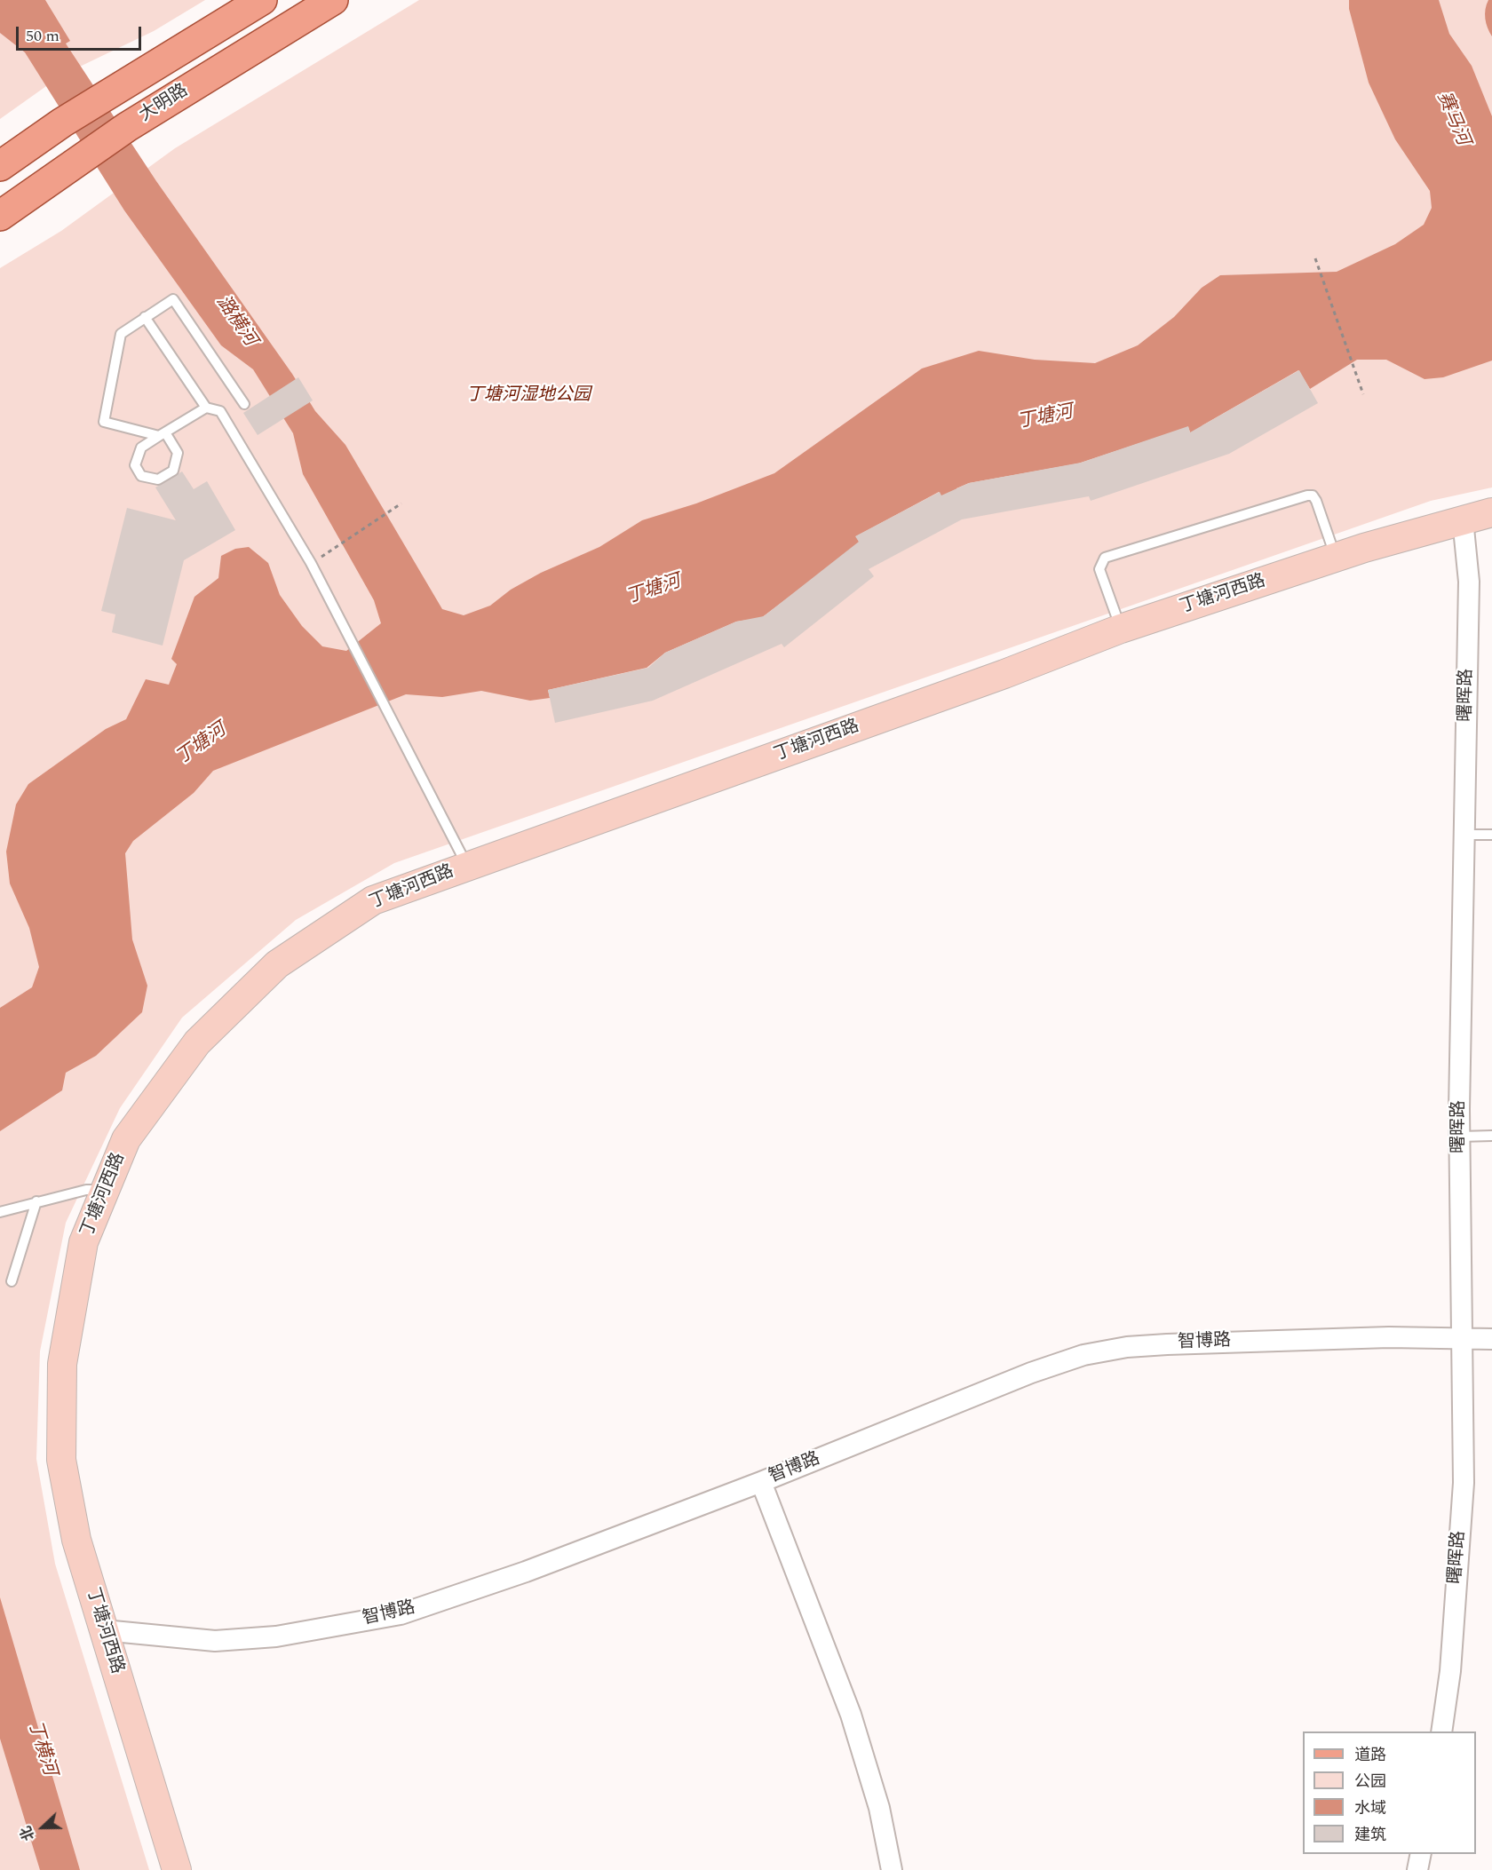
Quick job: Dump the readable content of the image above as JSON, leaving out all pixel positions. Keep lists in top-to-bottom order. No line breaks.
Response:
{"streets":{"main road":["大明路"],"street":["丁塘河西路","曙晖路","智博路"]},"crossings":[["丁塘河西路","曙晖路"],["丁塘河西路","智博路"],["曙晖路","智博路"]],"water":["赛马河","潞横河","丁塘河","丁横河"],"parks":["丁塘河湿地公园"],"legend":["道路","公园","水域","建筑"],"scale_bar":"50 m","north":"left"}
